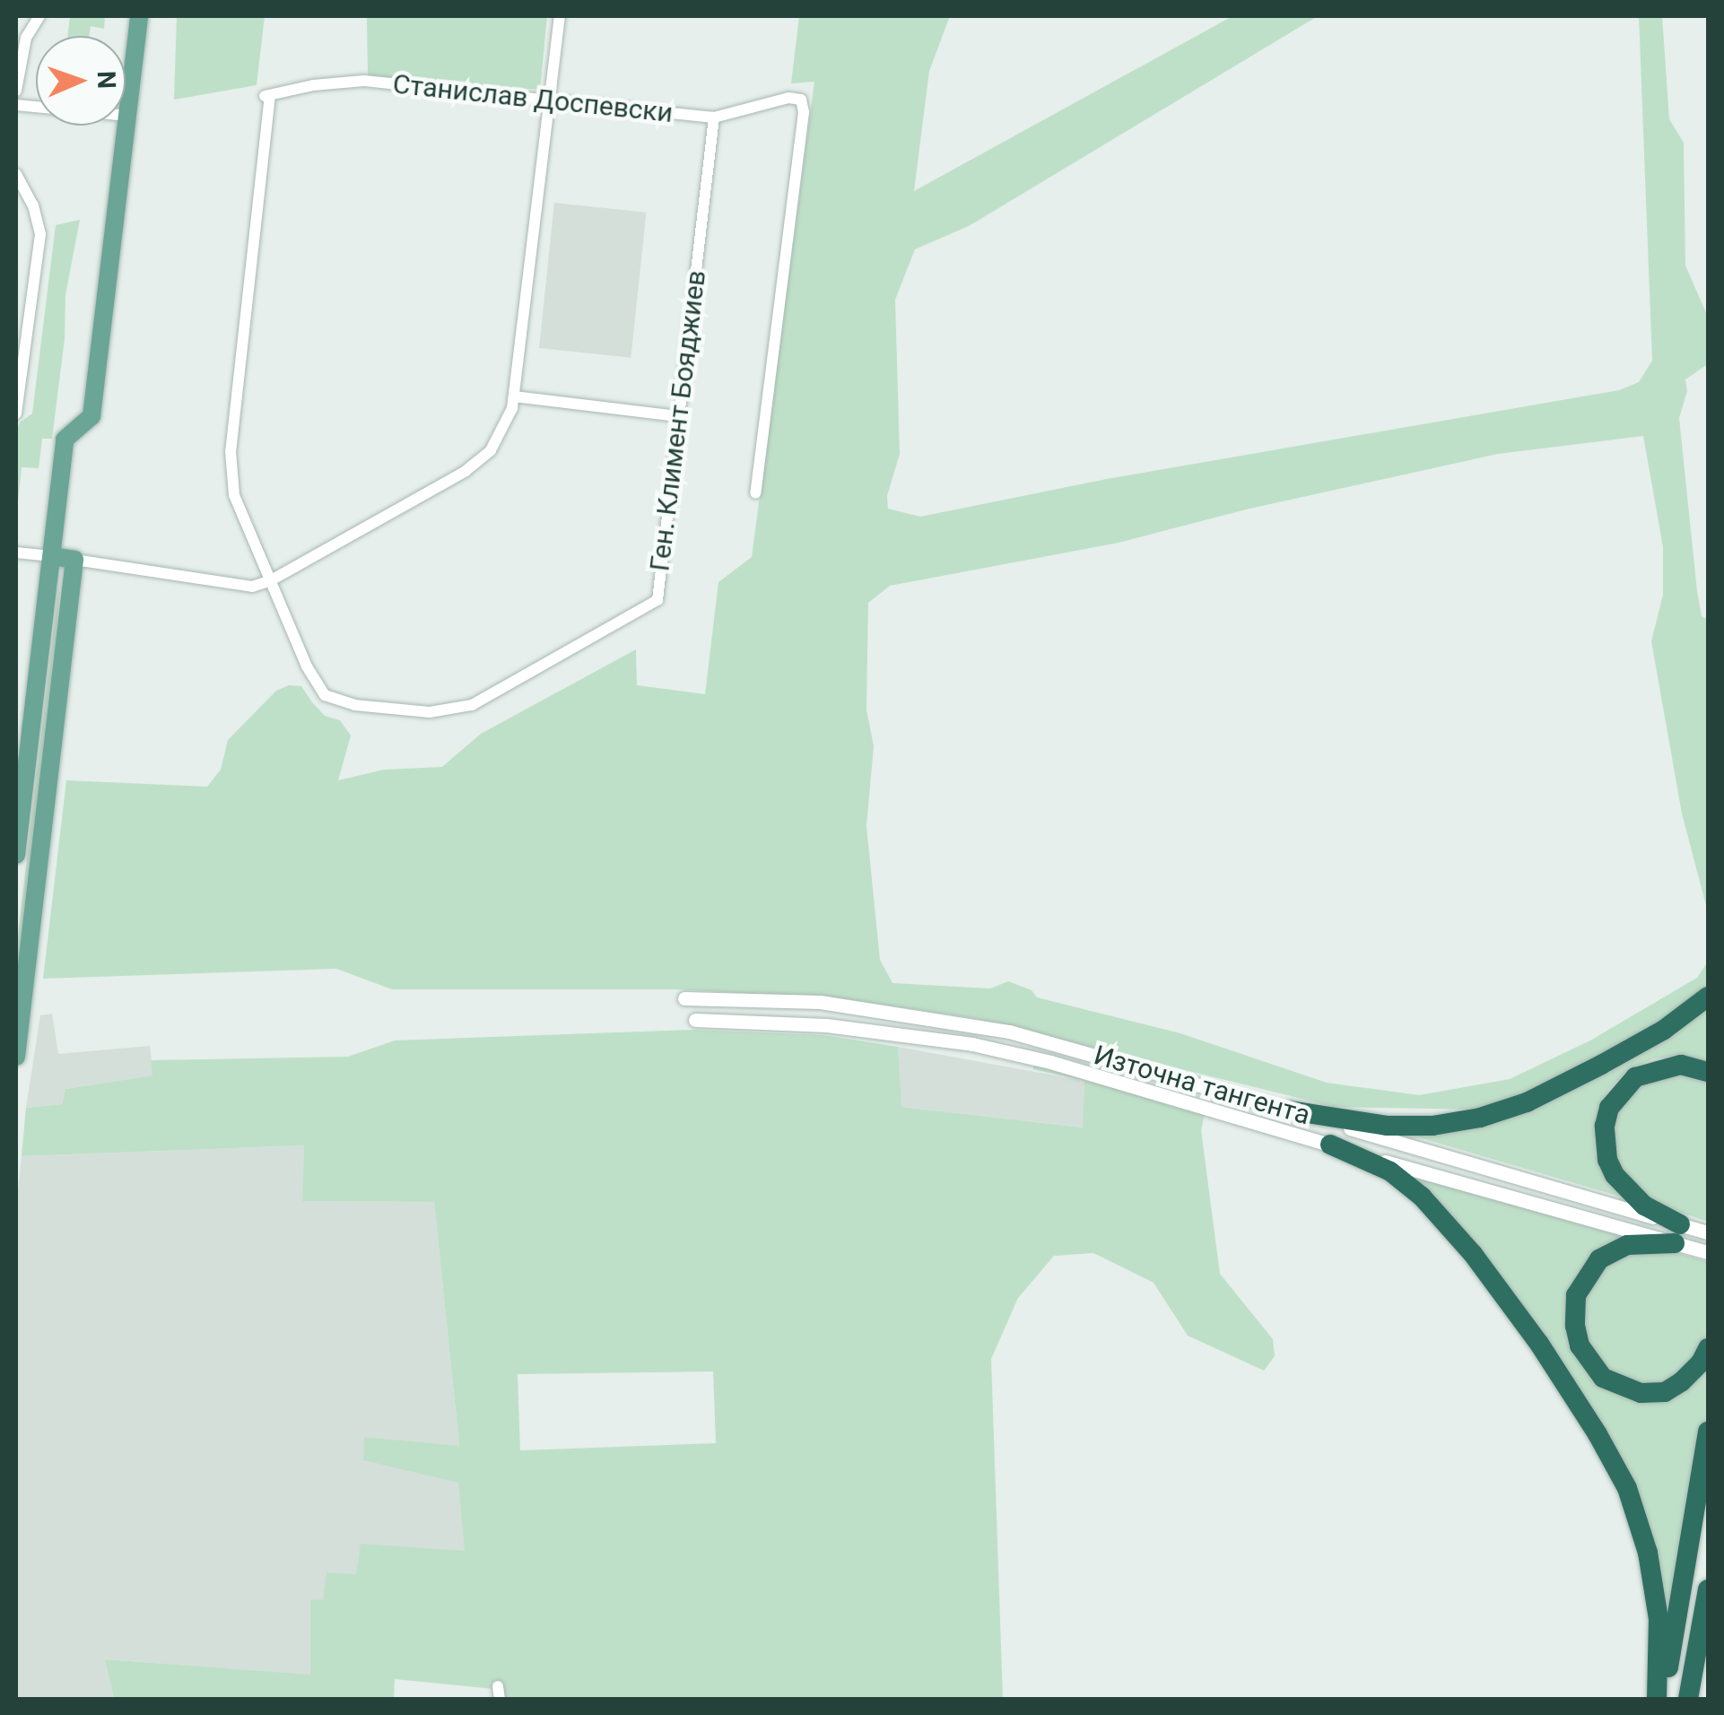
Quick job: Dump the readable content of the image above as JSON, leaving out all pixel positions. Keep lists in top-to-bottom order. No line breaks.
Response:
{"streets":{"street":["Станислав Доспевски","Ген. Климент Бояджиев","Източна тангента"]},"crossings":[["Станислав Доспевски","Ген. Климент Бояджиев"]],"north":"right"}
